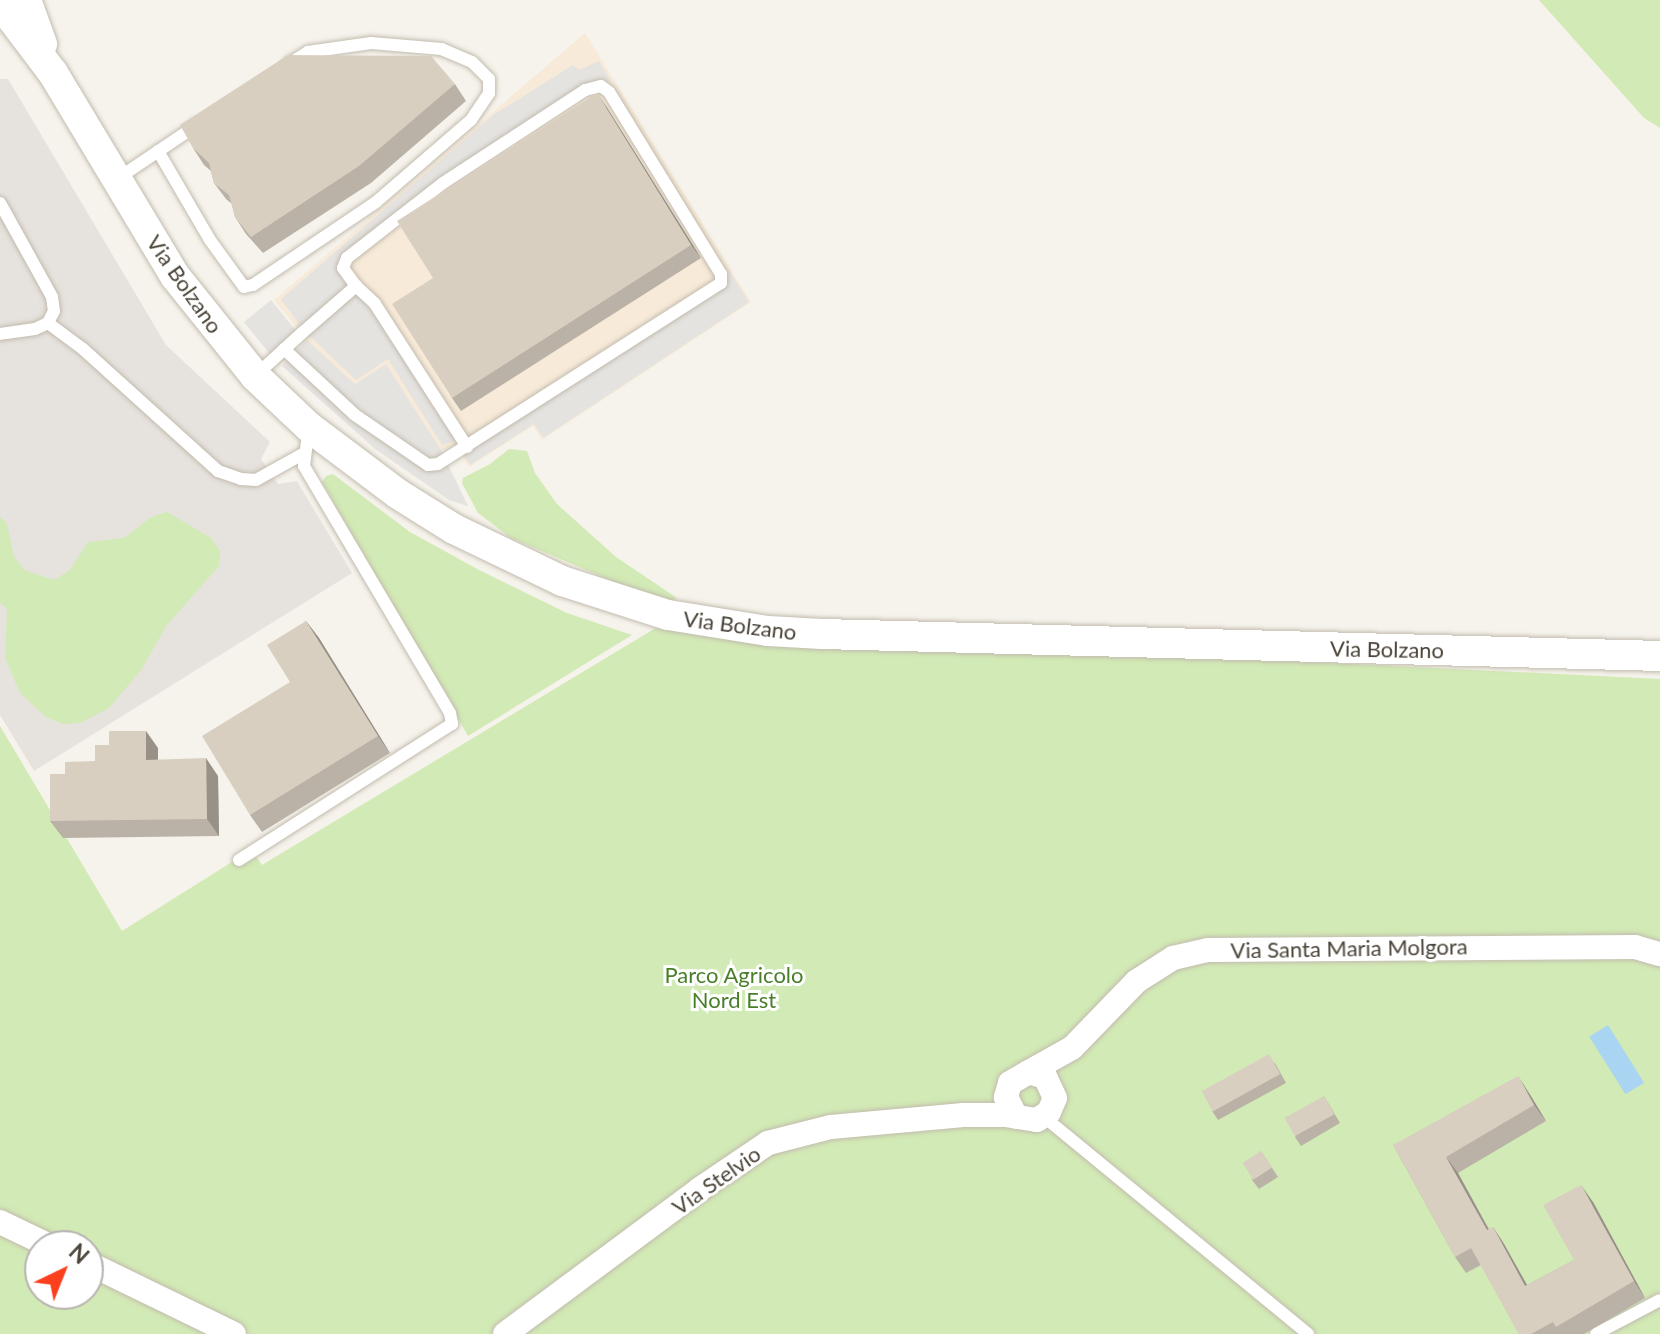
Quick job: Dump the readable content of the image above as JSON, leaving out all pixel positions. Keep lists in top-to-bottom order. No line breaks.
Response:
{"streets":{"street":["Via Bolzano","Via Santa Maria Molgora","Via Stelvio"]},"parks":["Parco Agricolo Nord Est"],"north":"top right"}
